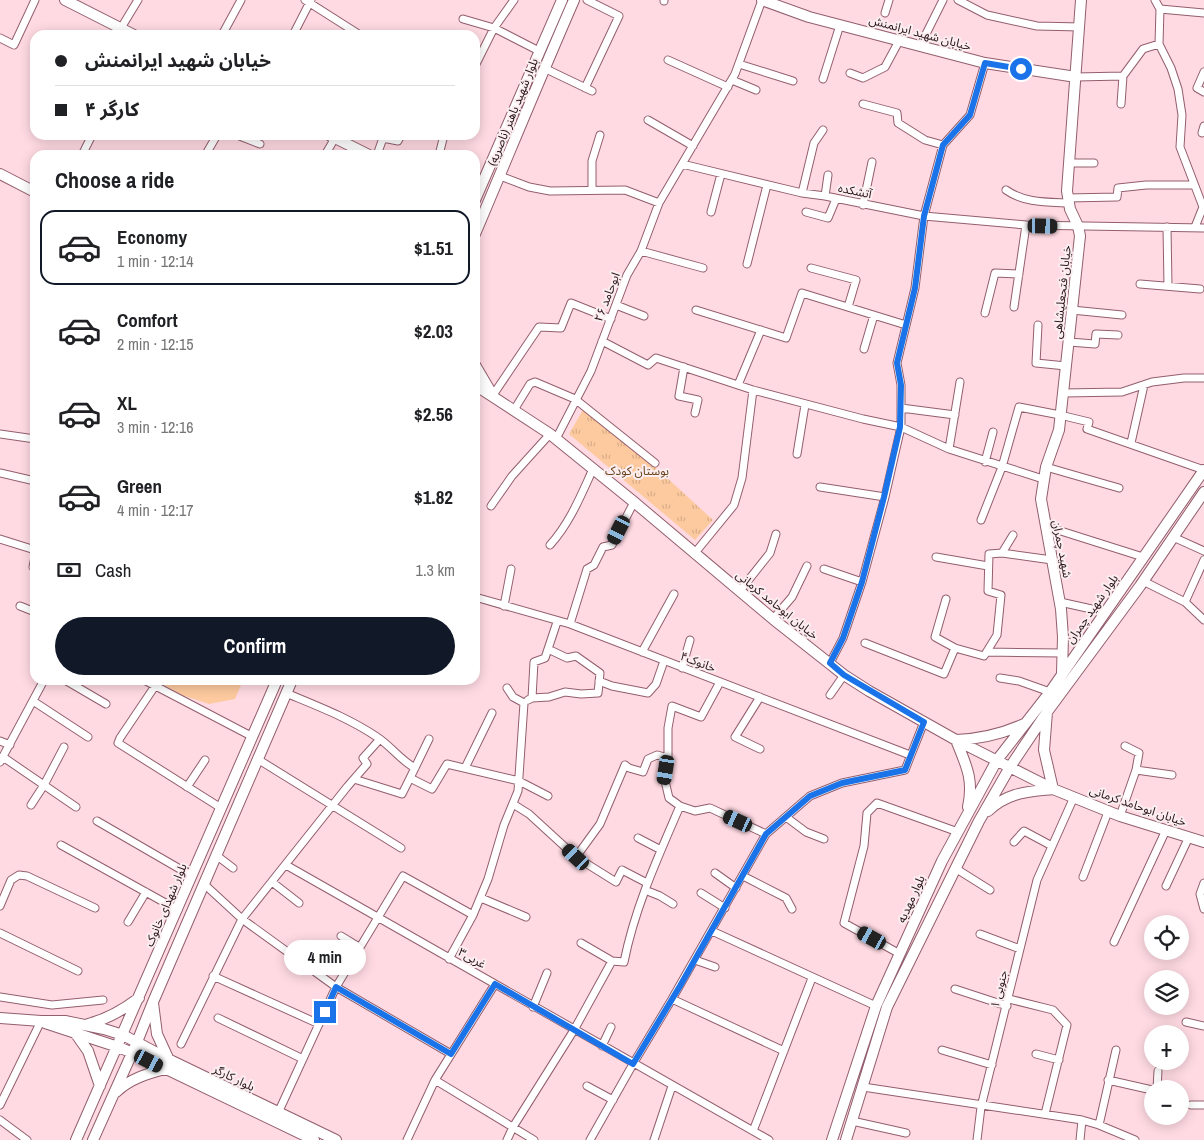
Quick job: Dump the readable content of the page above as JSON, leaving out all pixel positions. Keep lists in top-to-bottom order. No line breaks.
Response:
{"streets":{"main road":["خیابان شهید ایرانمنش","بلوار شهید باهنر (ناصریه)","خیابان فتحعلیشاهی","شهید چمران","خیابان ابوحامد کرمانی","بلوار شهید چمران","بلوار مهدیه","بلوار شهدای خانوک","بلوار کارگر"],"street":["آتشکده","ابوحامد ۲۶","خانوک۴","غربی۳","۱ جنوبی"]},"crossings":[["خیابان شهید ایرانمنش","خیابان فتحعلیشاهی"],["خیابان شهید ایرانمنش","ابوحامد ۲۶"],["آتشکده","خیابان فتحعلیشاهی"],["آتشکده","ابوحامد ۲۶"],["خیابان فتحعلیشاهی","شهید چمران"],["ابوحامد ۲۶","خیابان ابوحامد کرمانی"],["شهید چمران","بلوار شهید چمران"],["خیابان ابوحامد کرمانی","بلوار شهید چمران"],["خیابان ابوحامد کرمانی","بلوار مهدیه"],["خیابان ابوحامد کرمانی","۱ جنوبی"],["بلوار شهید چمران","بلوار مهدیه"],["بلوار شهدای خانوک","بلوار کارگر"]],"parks":["بوستان کودک"],"page":{"banner":["خیابان شهید ایرانمنش","کارگر ۴"],"heading":"Choose a ride","list":[{"name":"Economy","note":"1 min · 12:14","value":"$1.51"},{"name":"Comfort","note":"2 min · 12:15","value":"$2.03"},{"name":"XL","note":"3 min · 12:16","value":"$2.56"},{"name":"Green","note":"4 min · 12:17","value":"$1.82"}],"pay":["Cash","1.3 km"],"buttons":"Confirm","map_buttons":["+","−"],"bubble":"4 min"}}
